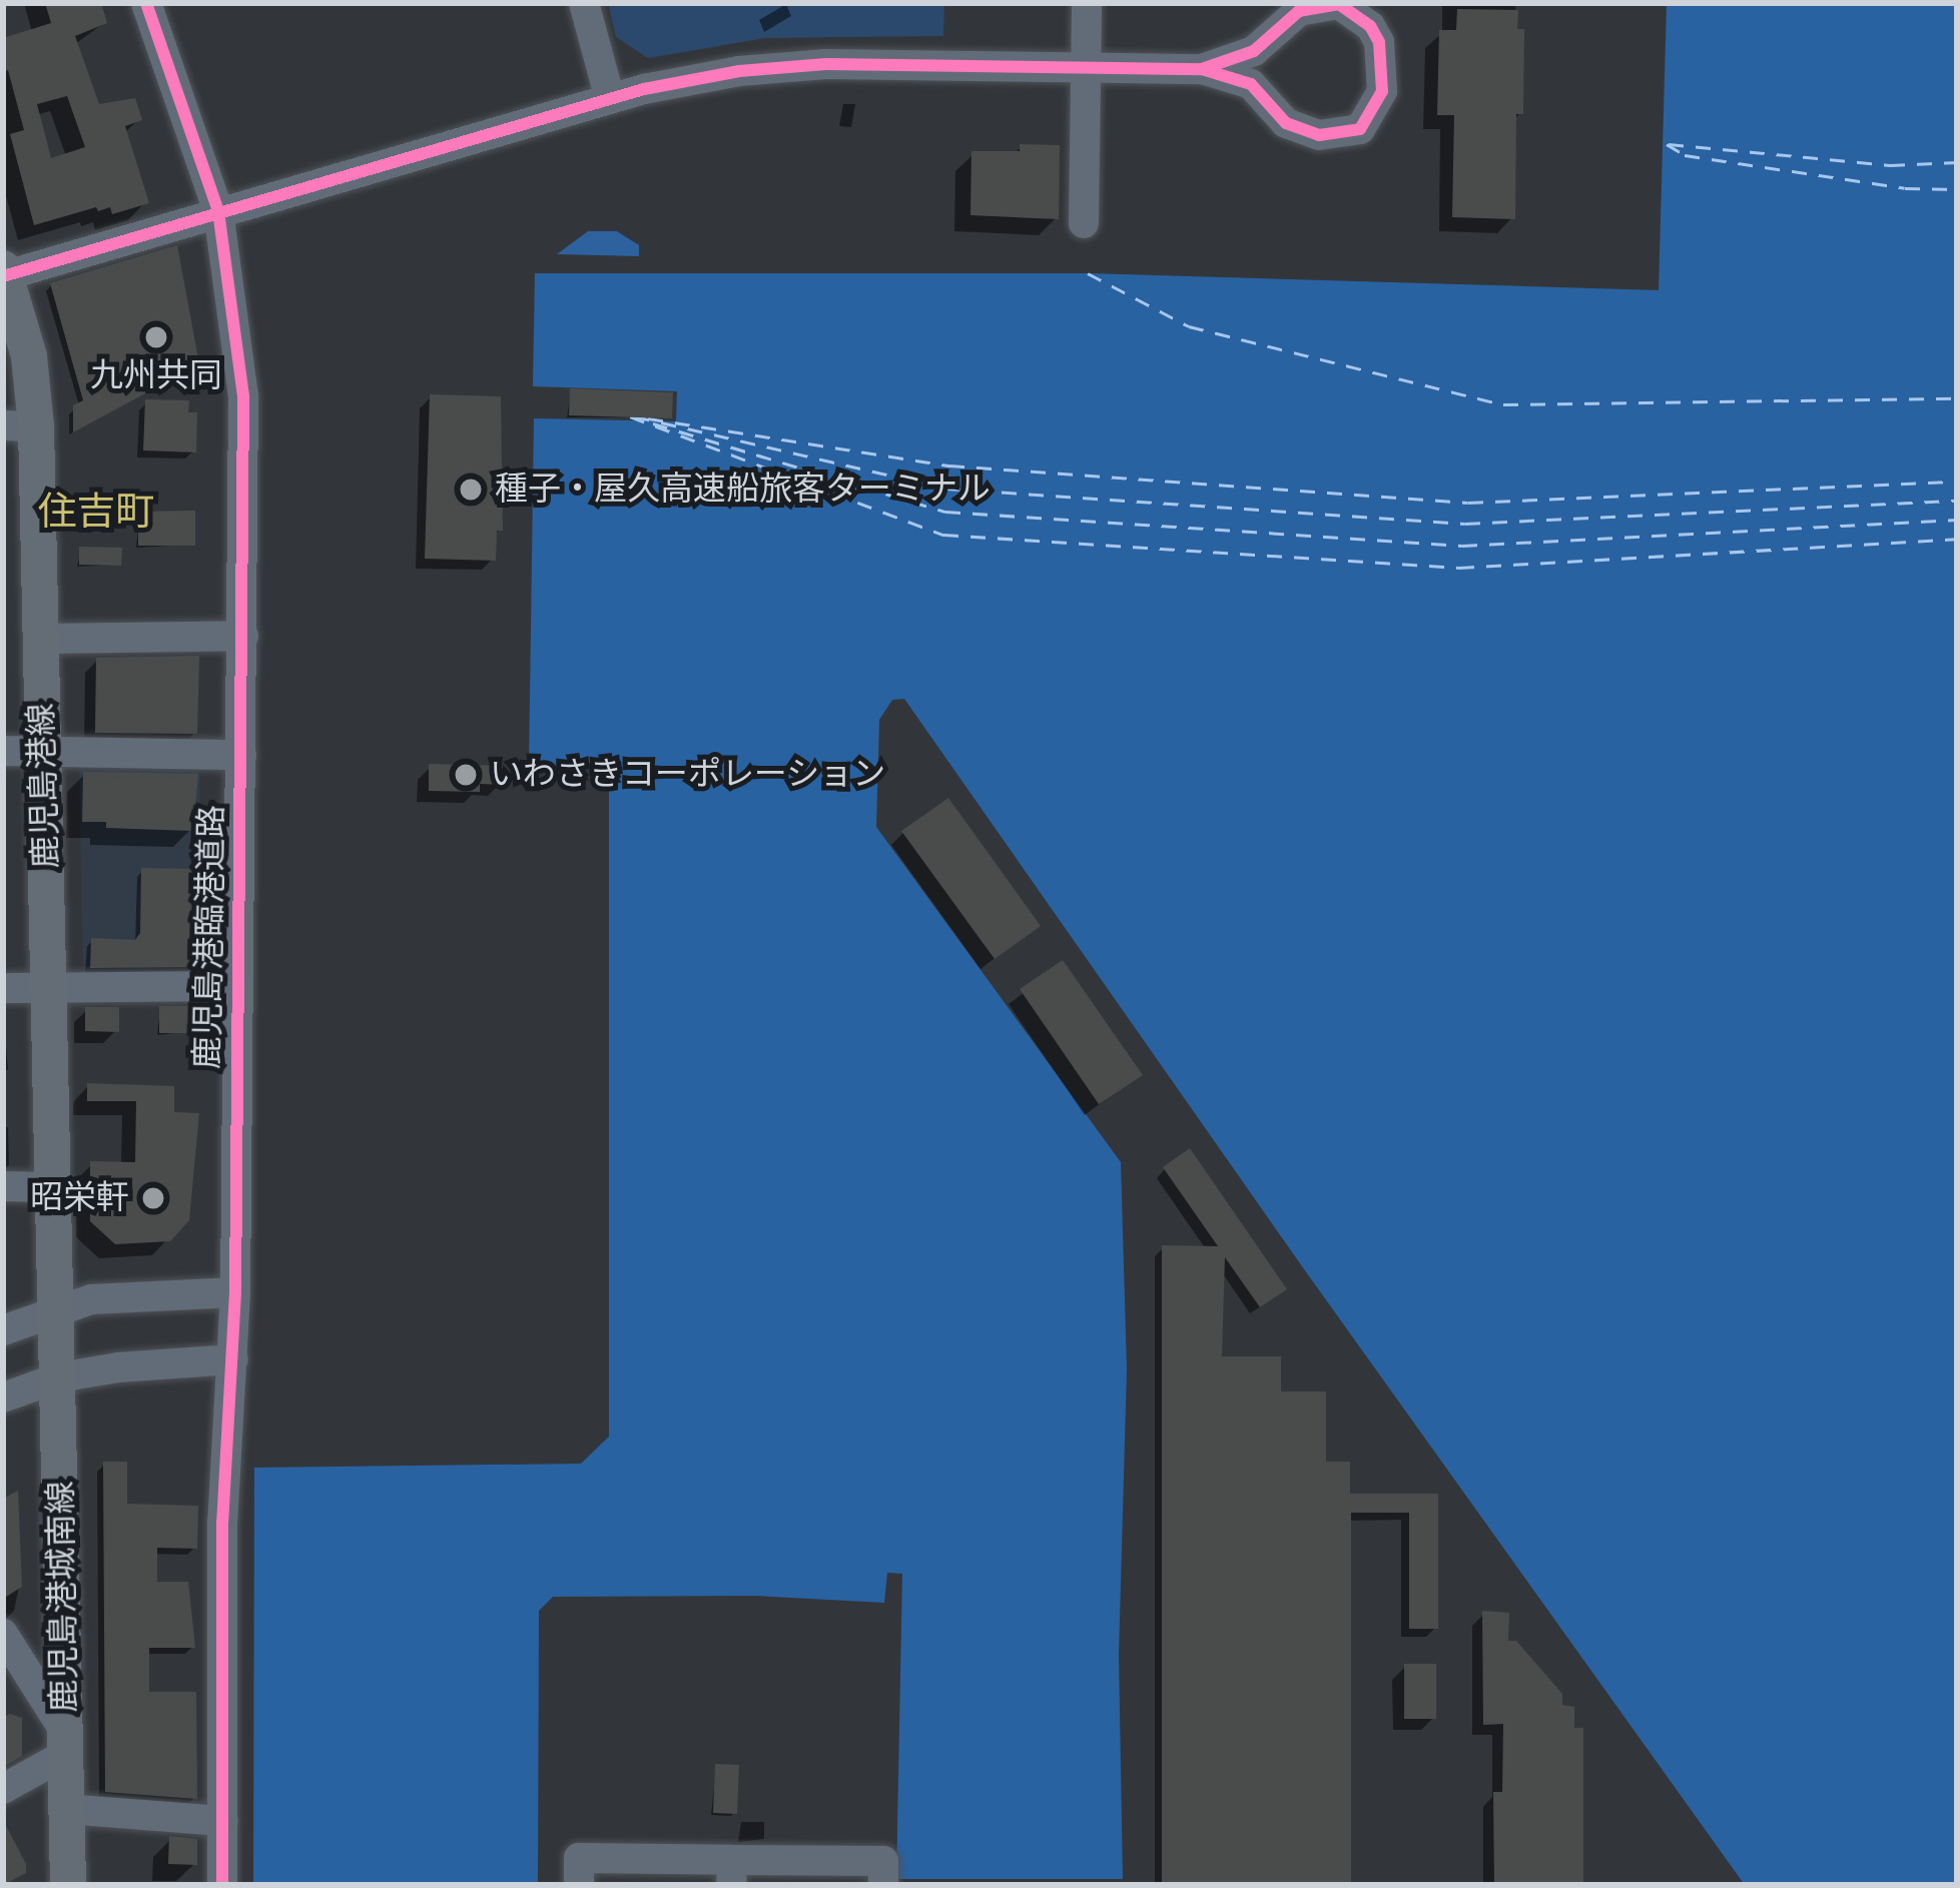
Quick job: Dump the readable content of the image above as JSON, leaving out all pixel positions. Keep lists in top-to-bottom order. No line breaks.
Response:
{"streets":{"main road":["鹿児島港線","鹿児島港城南線"],"street":["鹿児島港臨港道路"]},"crossings":[["鹿児島港線","鹿児島港城南線"]],"districts":["住吉町"],"places":["九州共同","種子・屋久高速船旅客ターミナル","いわさきコーポレーション","昭栄軒"]}
